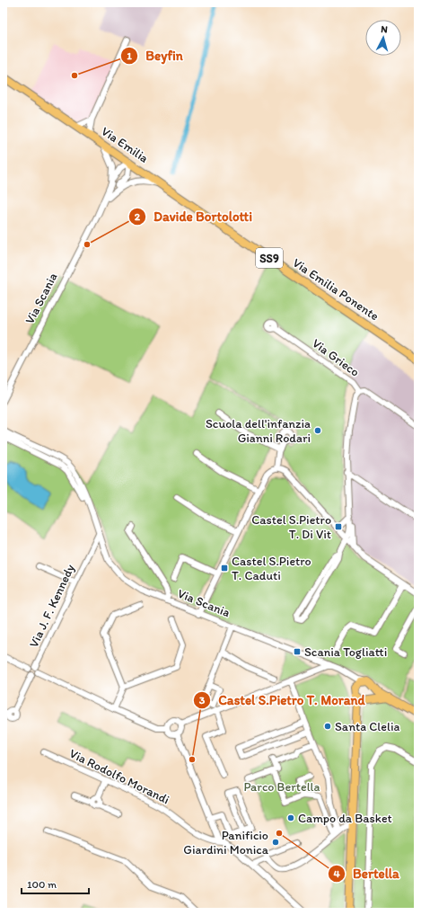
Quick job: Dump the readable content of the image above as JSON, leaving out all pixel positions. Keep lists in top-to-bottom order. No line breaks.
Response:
{"streets":{"main road":["Via Emilia","SS9","Via Emilia Ponente","Via Scania"],"street":["Via Grieco","Via J. F. Kennedy","Via Rodolfo Morandi"]},"crossings":[["Via Emilia","Via Emilia Ponente"],["Via Emilia","Via Scania"],["Via Emilia Ponente","Via Scania"],["Via Scania","Via J. F. Kennedy"]],"parks":["Parco Bertella"],"places":{"other":["Beyfin","Davide Bortolotti","Scuola dell'infanzia Gianni Rodari","Santa Clelia","Castel S.Pietro T. Morand","Campo da Basket","Bertella","Panificio Giardini Monica"],"transit":["Castel S.Pietro T. Di Vit","Castel S.Pietro T. Caduti","Scania Togliatti"]},"scale_bar":"100 m","north":"top"}
